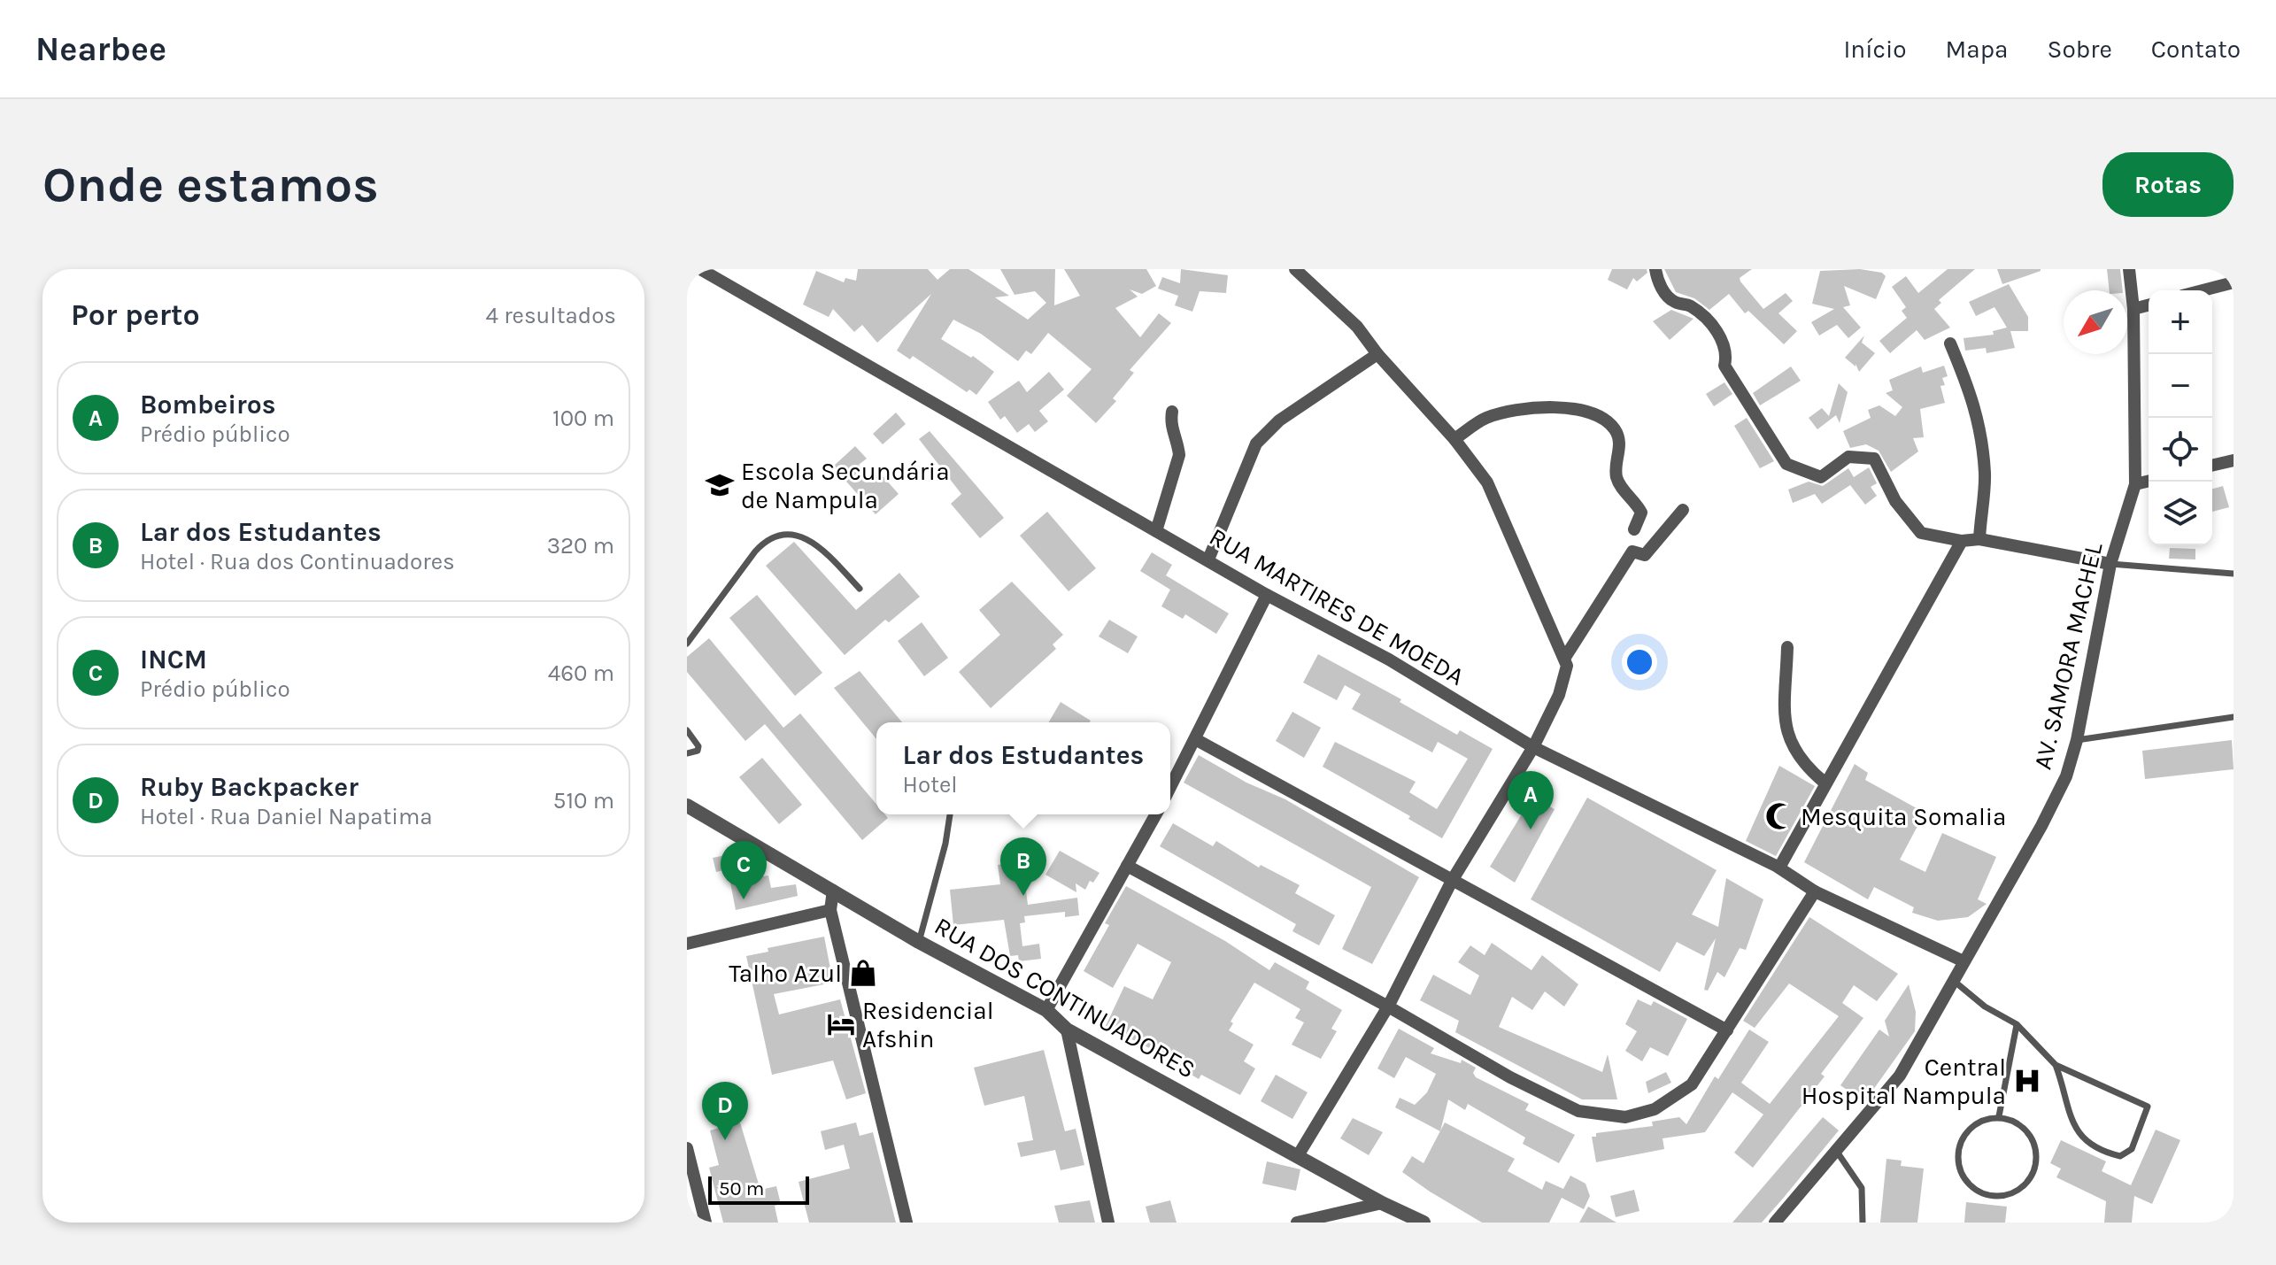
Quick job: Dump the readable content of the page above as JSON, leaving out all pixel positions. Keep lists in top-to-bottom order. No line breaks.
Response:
{"streets":{"street":["RUA MARTIRES DE MOEDA","AV. SAMORA MACHEL","RUA DOS CONTINUADORES"]},"crossings":[["RUA MARTIRES DE MOEDA","AV. SAMORA MACHEL"]],"places":{"school or university":["Escola Secundária de Nampula"],"mosque":["Mesquita Somalia"],"shop":["Talho Azul"],"hotel":["Residencial Afshin"],"hospital":["Central Hospital Nampula"]},"scale_bar":"50 m","north":"bottom left","page":{"header":"Nearbee","nav":["Início","Mapa","Sobre","Contato"],"buttons":"Rotas","title":"Onde estamos","heading":["Por perto","4 resultados"],"map_buttons":["+","−"],"list":[{"mark":"A","name":"Bombeiros","note":"Prédio público","value":"100 m"},{"mark":"B","name":"Lar dos Estudantes","note":"Hotel · Rua dos Continuadores","value":"320 m"},{"mark":"C","name":"INCM","note":"Prédio público","value":"460 m"},{"mark":"D","name":"Ruby Backpacker","note":"Hotel · Rua Daniel Napatima","value":"510 m"}],"popup":["Lar dos Estudantes","Hotel"],"pins":["A","B","C","D"],"scale":"50 m"}}
